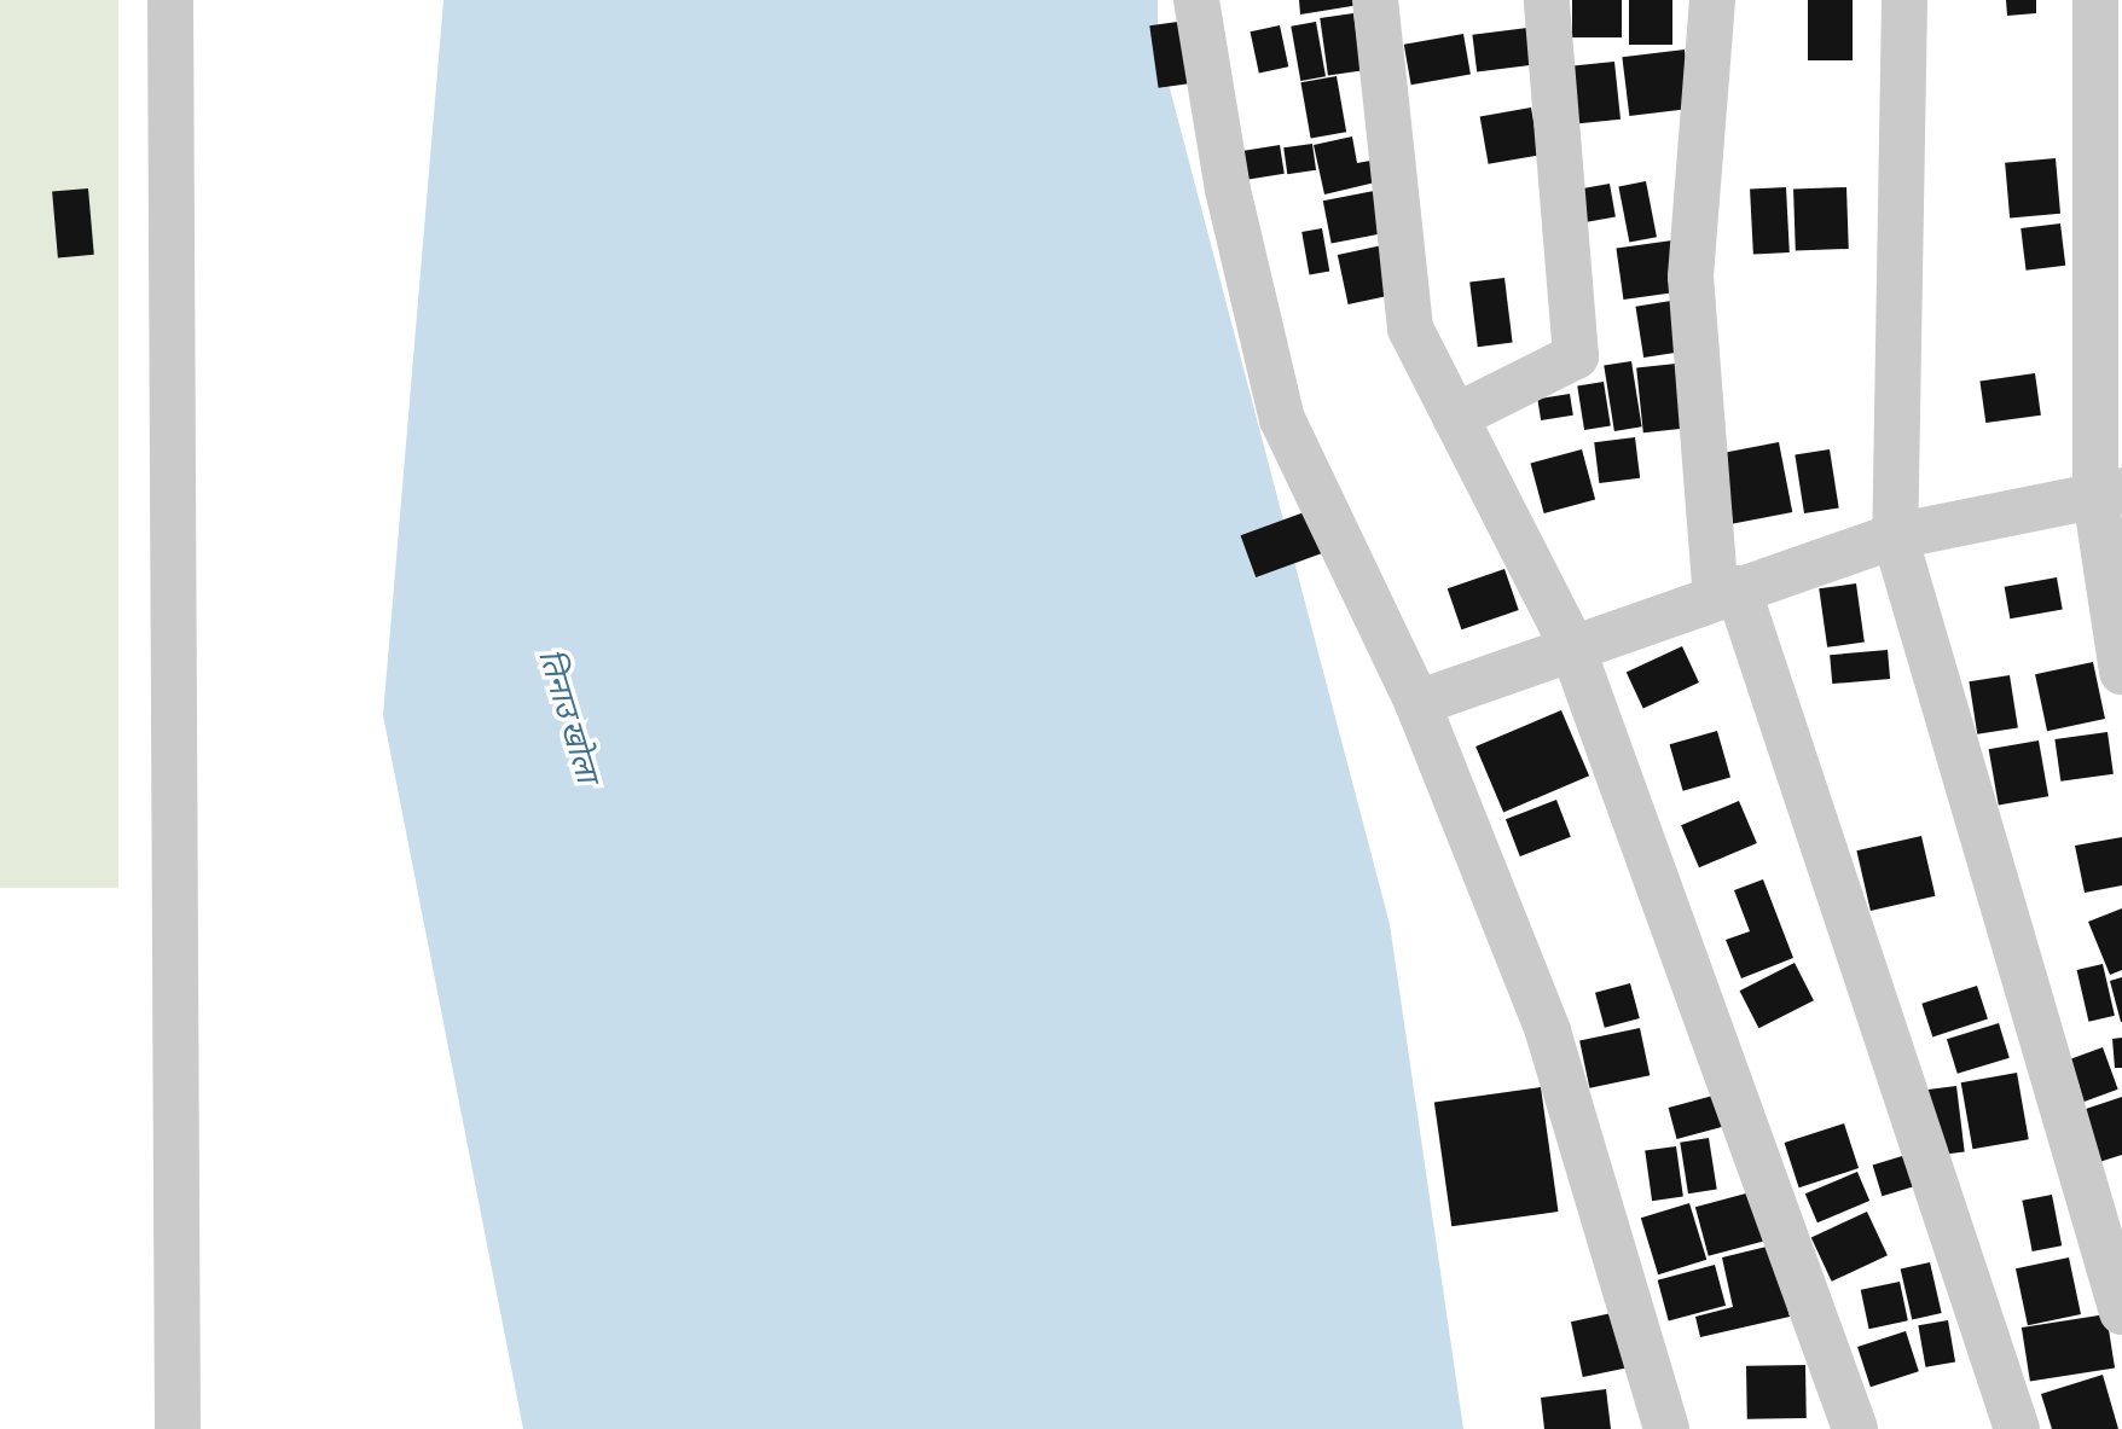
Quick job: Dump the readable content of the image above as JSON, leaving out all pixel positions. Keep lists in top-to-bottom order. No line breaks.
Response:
{"water":["तिनाउ खोला"]}
